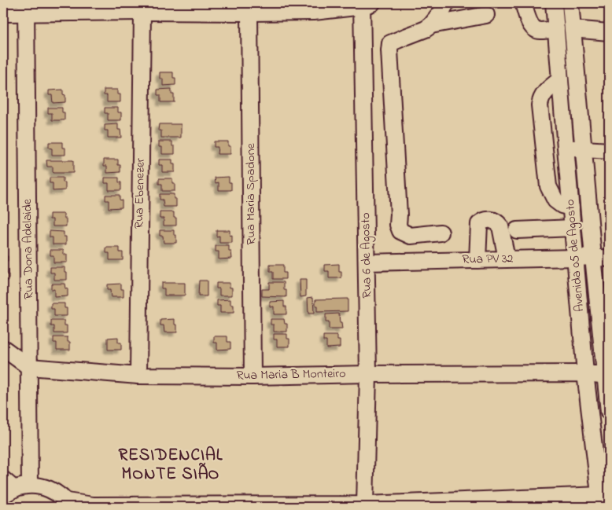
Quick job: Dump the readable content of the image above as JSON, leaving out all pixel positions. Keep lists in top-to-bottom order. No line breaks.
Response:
{"streets":{"street":["Rua Ebenezer","Rua Maria Spadone","Rua Dona Adelaide","Rua 6 de Agosto","Avenida 05 de Agosto","Rua PV 32","Rua Maria B Monteiro"]},"crossings":[["Rua Ebenezer","Rua Maria B Monteiro"],["Rua Maria Spadone","Rua Maria B Monteiro"],["Rua Dona Adelaide","Rua Maria B Monteiro"],["Rua 6 de Agosto","Rua PV 32"],["Rua 6 de Agosto","Rua Maria B Monteiro"],["Avenida 05 de Agosto","Rua PV 32"],["Avenida 05 de Agosto","Rua Maria B Monteiro"]],"districts":["RESIDENCIAL MONTE SIÃO"]}
